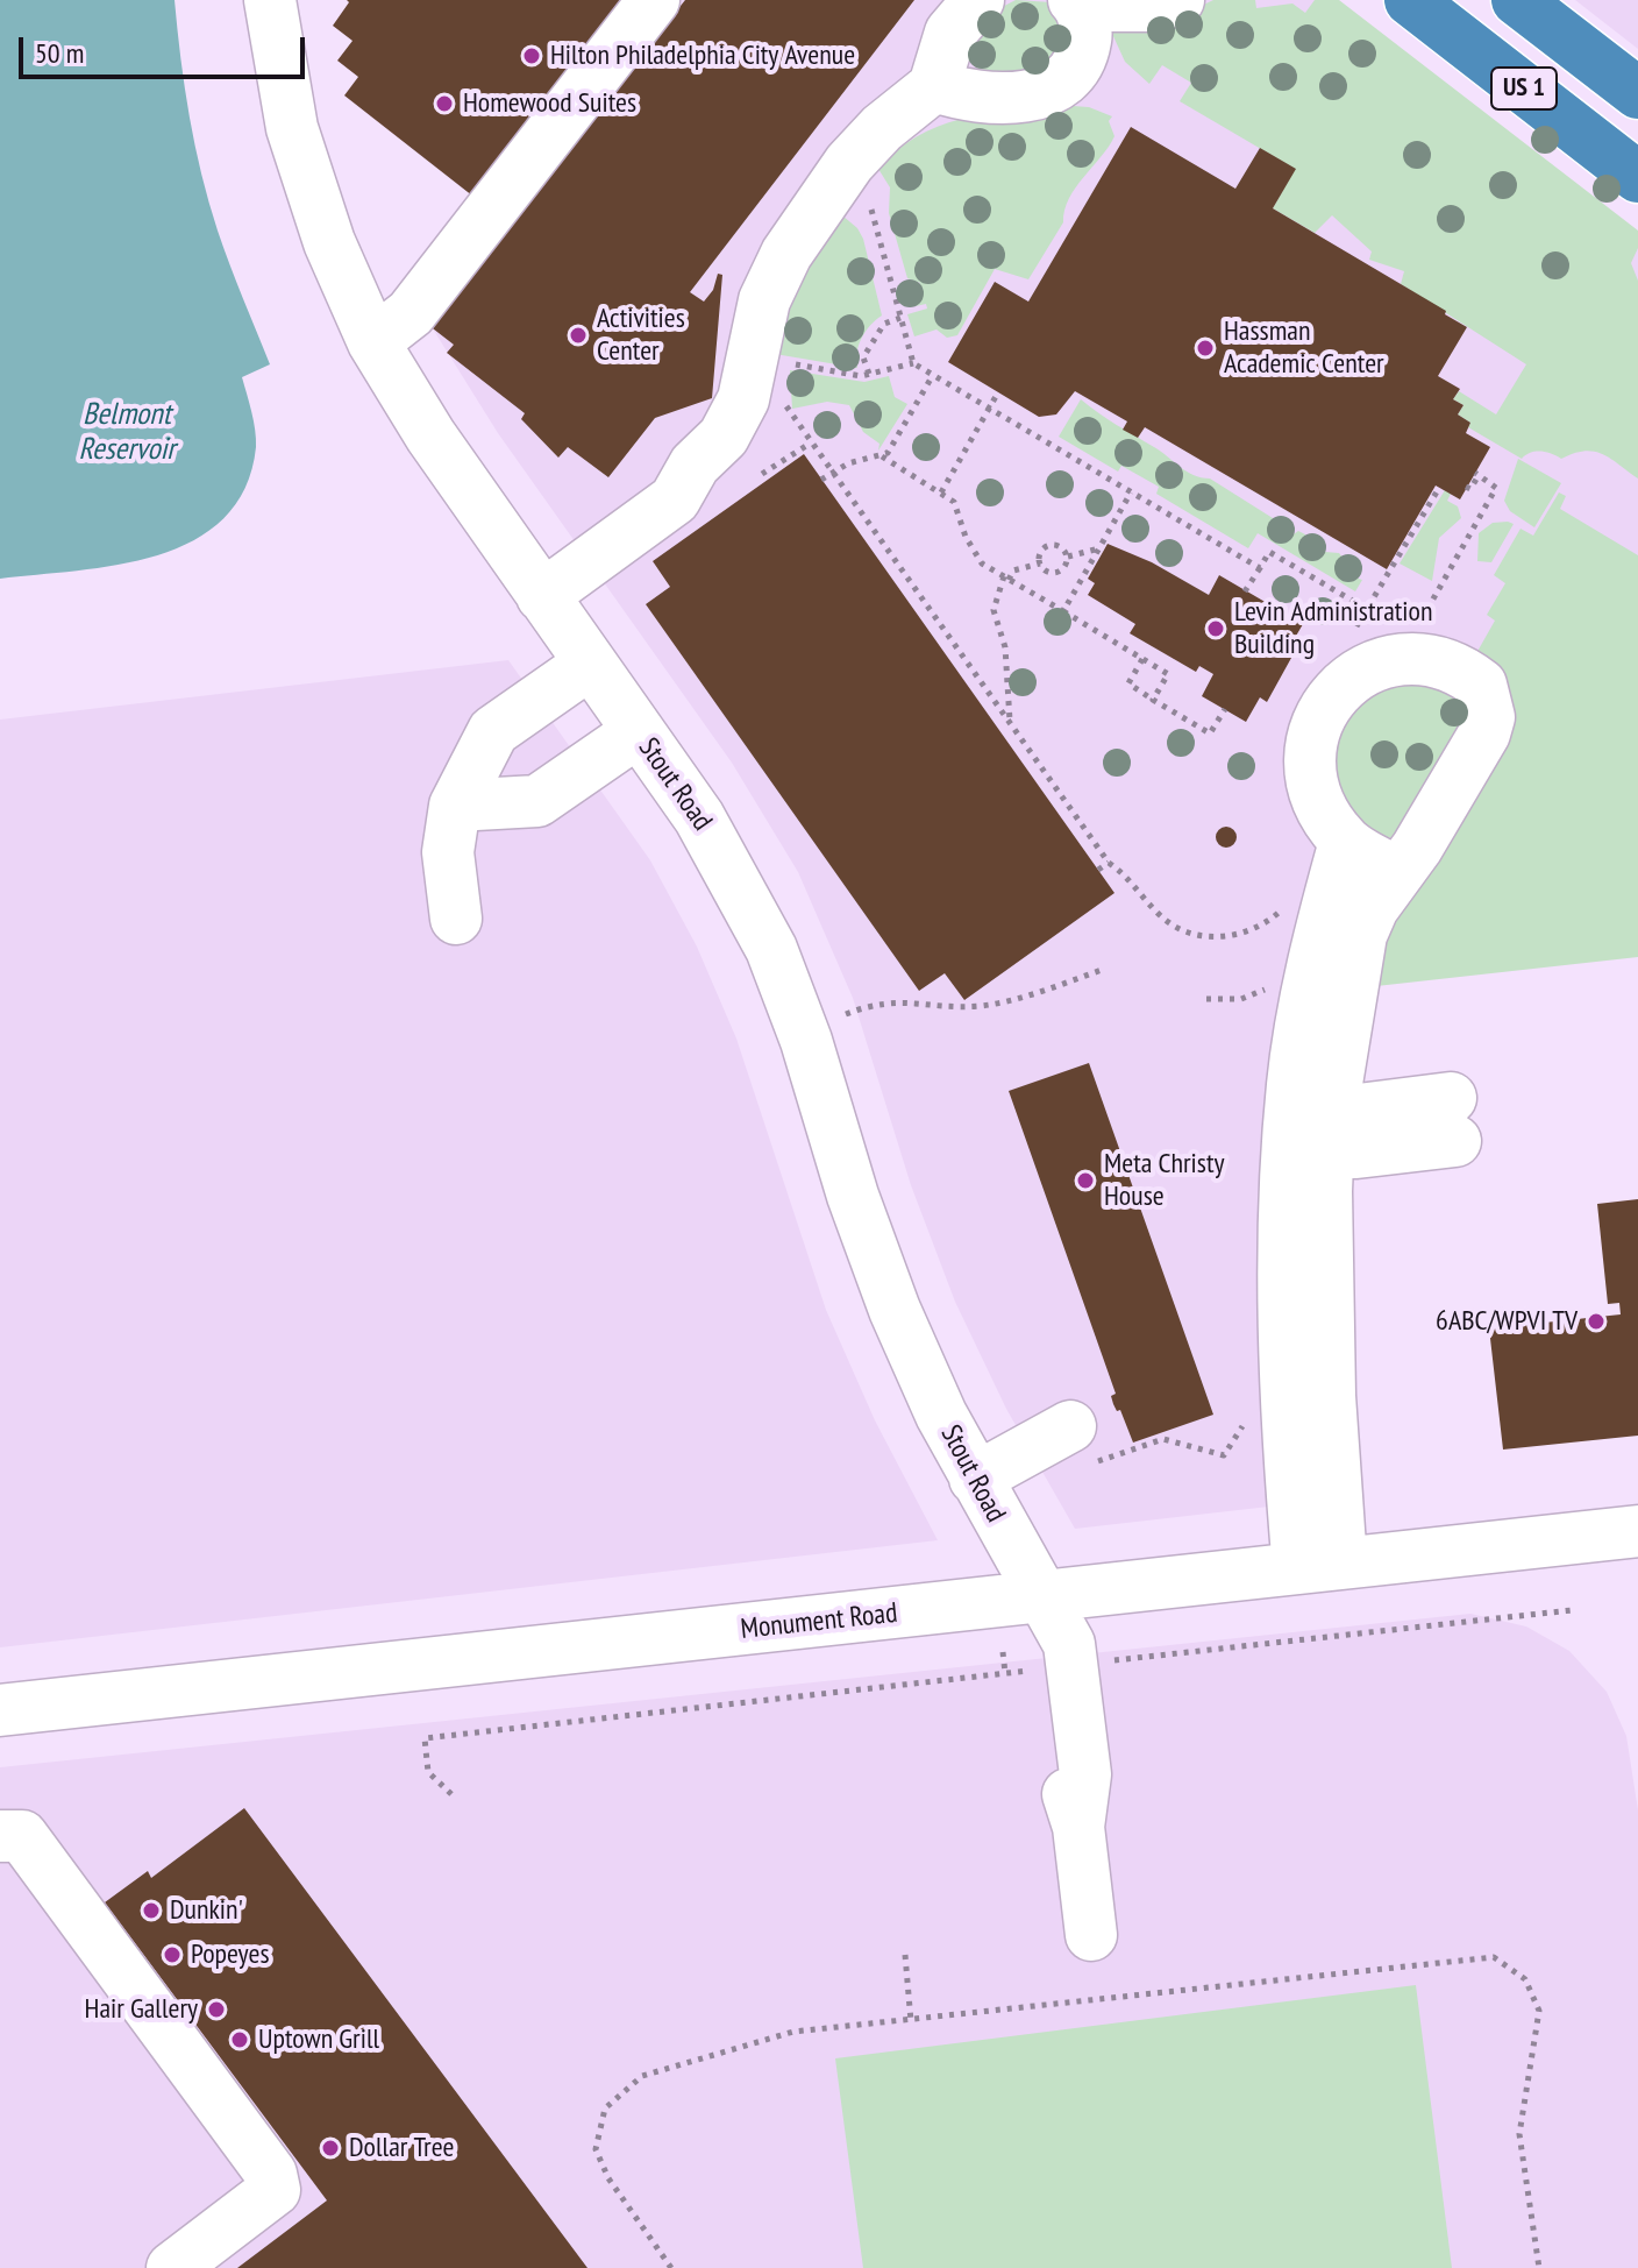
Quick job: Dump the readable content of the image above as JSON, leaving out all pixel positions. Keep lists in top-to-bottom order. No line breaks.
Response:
{"streets":{"highway":["US 1"],"street":["Stout Road","Monument Road"]},"crossings":[["Stout Road","Monument Road"]],"water":["Belmont Reservoir"],"places":["Hilton Philadelphia City Avenue","Homewood Suites","Activities Center","Hassman Academic Center","Levin Administration Building","Meta Christy House","6ABC/WPVI TV","Dunkin'","Popeyes","Hair Gallery","Uptown Grill","Dollar Tree"],"scale_bar":"50 m"}
